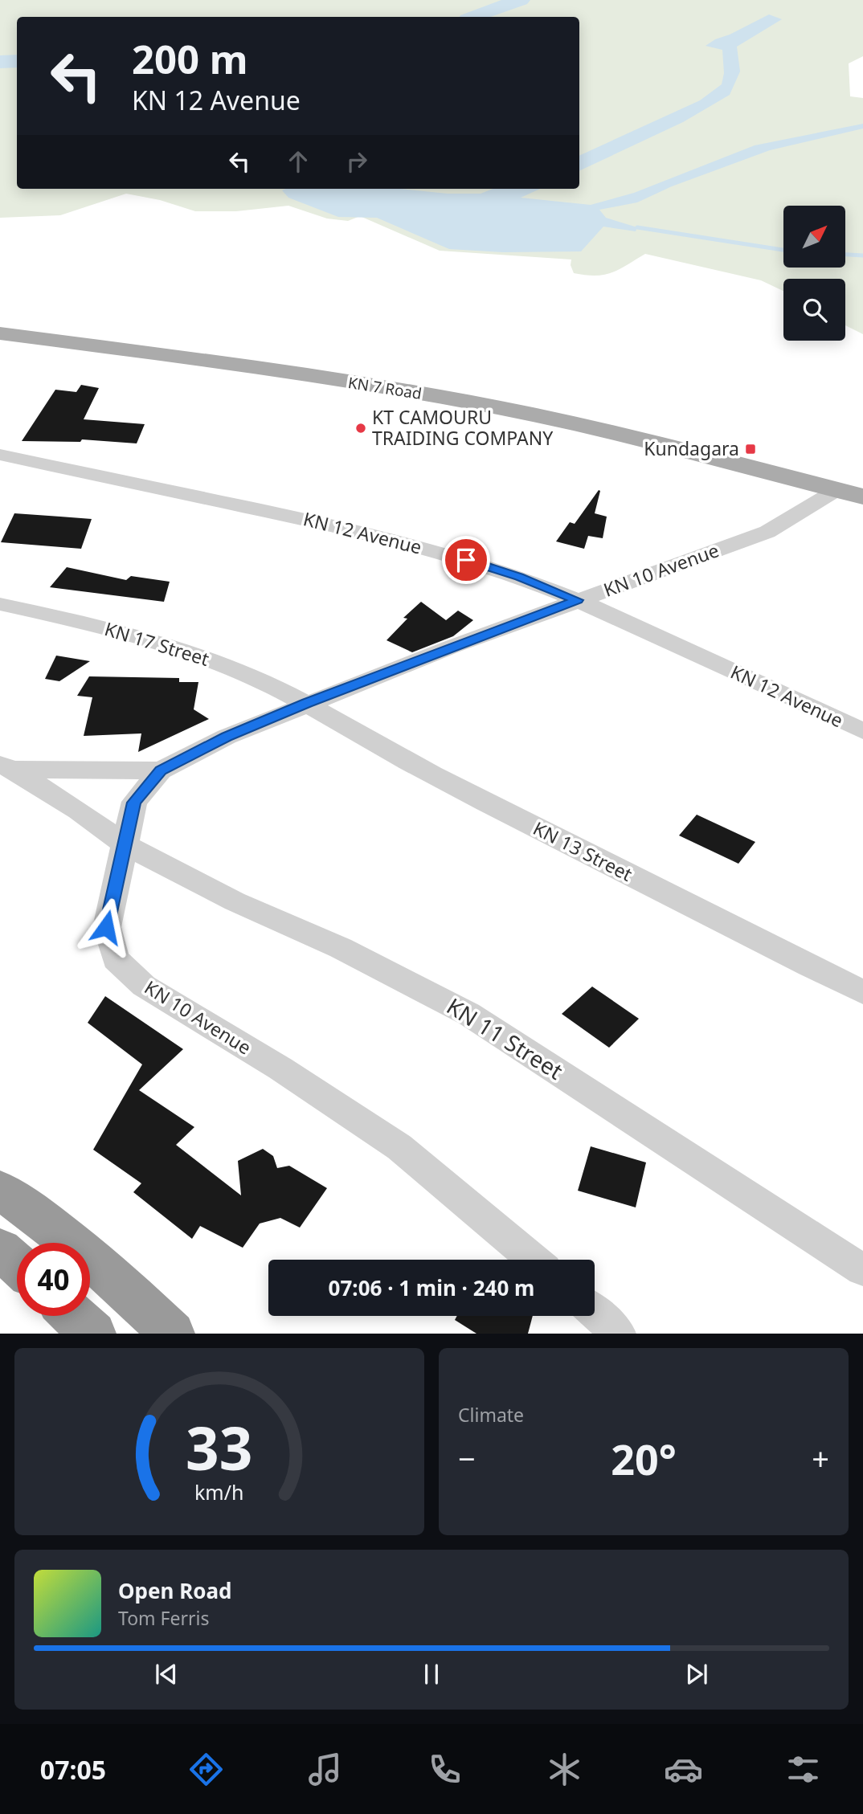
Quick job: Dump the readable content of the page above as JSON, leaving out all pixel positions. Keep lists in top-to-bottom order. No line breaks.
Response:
{"streets":{"main road":["KN 7 Road"],"street":["KN 12 Avenue","KN 10 Avenue","KN 17 Street","KN 13 Street","KN 11 Street"]},"crossings":[["KN 7 Road","KN 10 Avenue"],["KN 12 Avenue","KN 10 Avenue"],["KN 10 Avenue","KN 17 Street"],["KN 10 Avenue","KN 13 Street"],["KN 10 Avenue","KN 11 Street"],["KN 17 Street","KN 13 Street"]],"places":{"other":["KT CAMOURU TRAIDING COMPANY"],"transit":["Kundagara"]},"north":"top right","page":{"turn":["200 m","KN 12 Avenue"],"limit":"40","trip":"07:06 · 1 min · 240 m","tile":"Climate","heat":["−","20°","+"],"song":["Open Road","Tom Ferris"],"tabs":"07:05","gauge":["33","km/h"]}}
